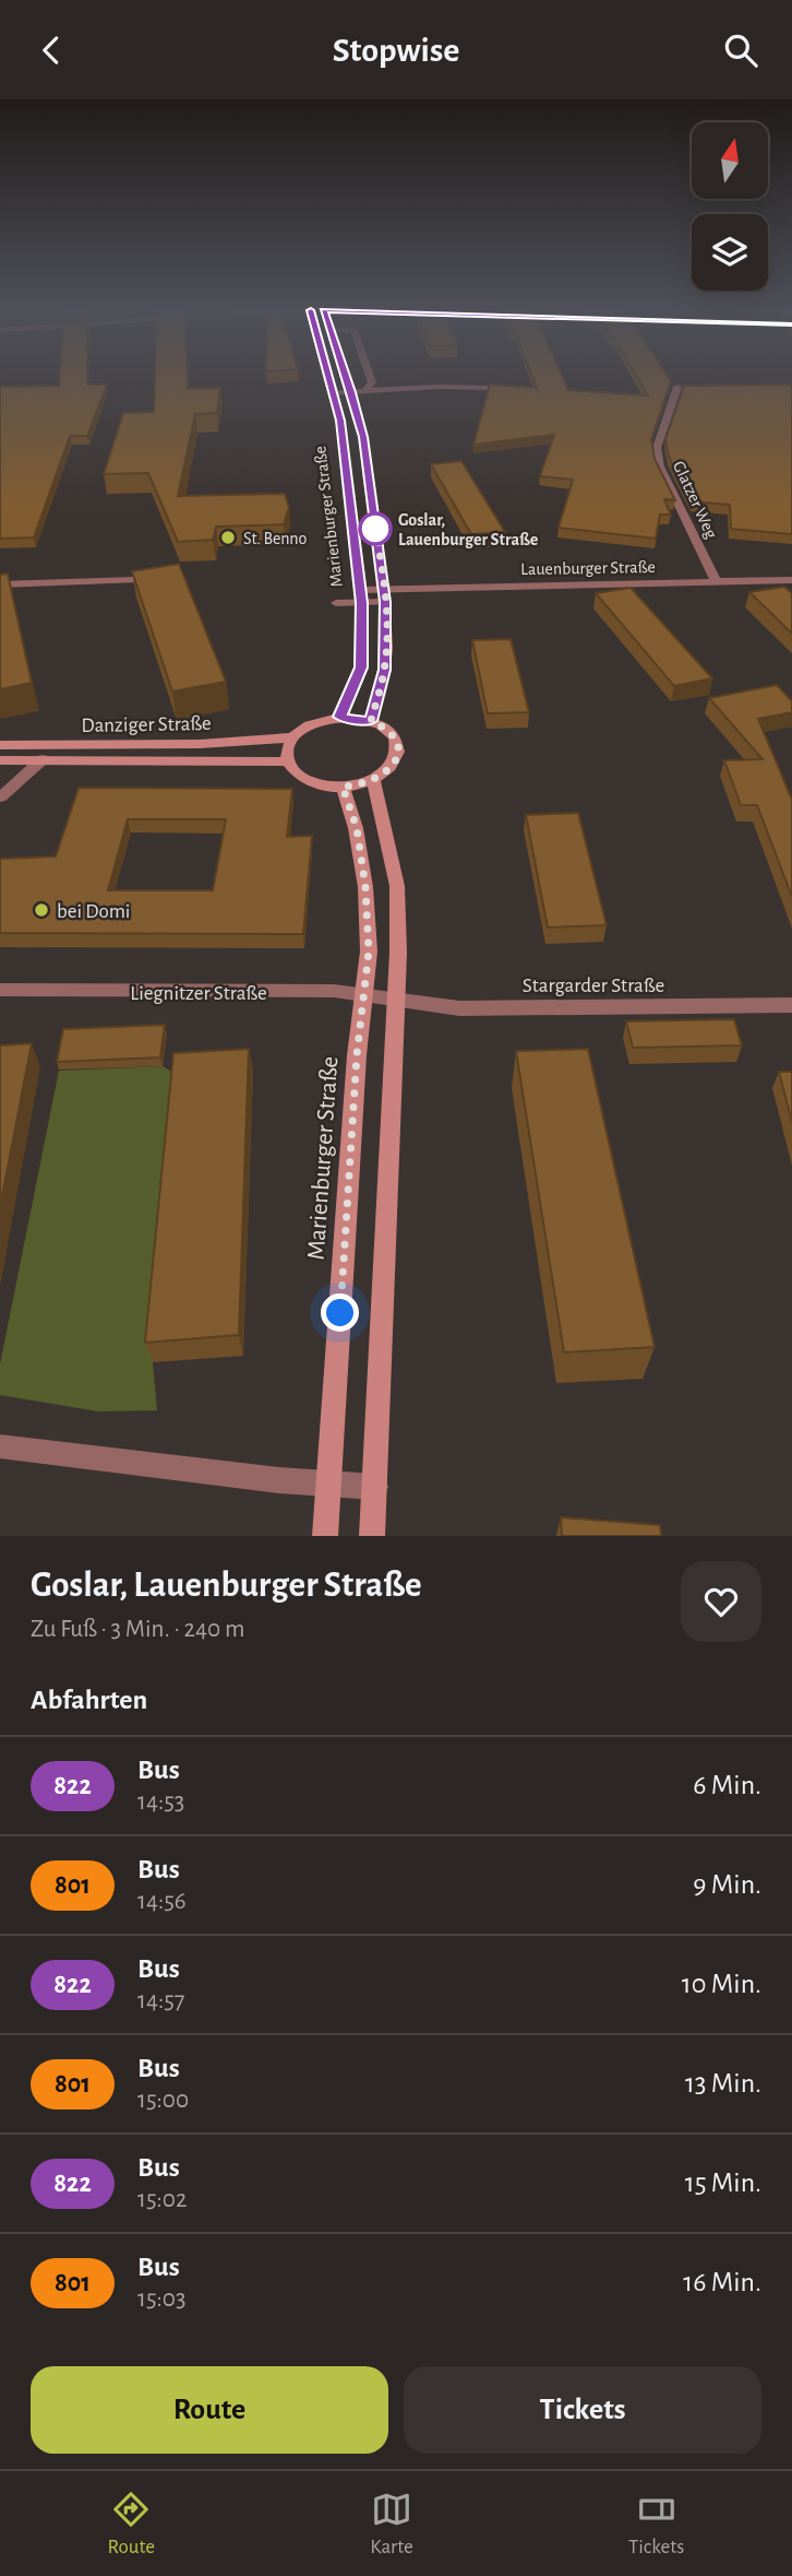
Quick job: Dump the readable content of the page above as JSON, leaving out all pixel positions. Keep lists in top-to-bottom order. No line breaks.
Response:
{"streets":{"street":["Glatzer Weg","Marienburger Straße","Lauenburger Straße","Danziger Straße","Stargarder Straße","Liegnitzer Straße"]},"crossings":[["Glatzer Weg","Lauenburger Straße"],["Marienburger Straße","Lauenburger Straße"],["Marienburger Straße","Danziger Straße"],["Marienburger Straße","Liegnitzer Straße"],["Stargarder Straße","Liegnitzer Straße"]],"places":["Goslar, Lauenburger Straße","St. Benno","bei Domi"],"lines":["bus line 822"],"north":"top","page":{"header":"Stopwise","heading":[["Goslar, Lauenburger Straße","Zu Fuß · 3 Min. · 240 m"],"Abfahrten"],"list":[{"mark":"822","name":"Bus","note":"14:53","value":"6 Min."},{"mark":"801","name":"Bus","note":"14:56","value":"9 Min."},{"mark":"822","name":"Bus","note":"14:57","value":"10 Min."},{"mark":"801","name":"Bus","note":"15:00","value":"13 Min."},{"mark":"822","name":"Bus","note":"15:02","value":"15 Min."},{"mark":"801","name":"Bus","note":"15:03","value":"16 Min."}],"buttons":["Route","Tickets"],"tabs":["Route","Karte","Tickets"]}}
